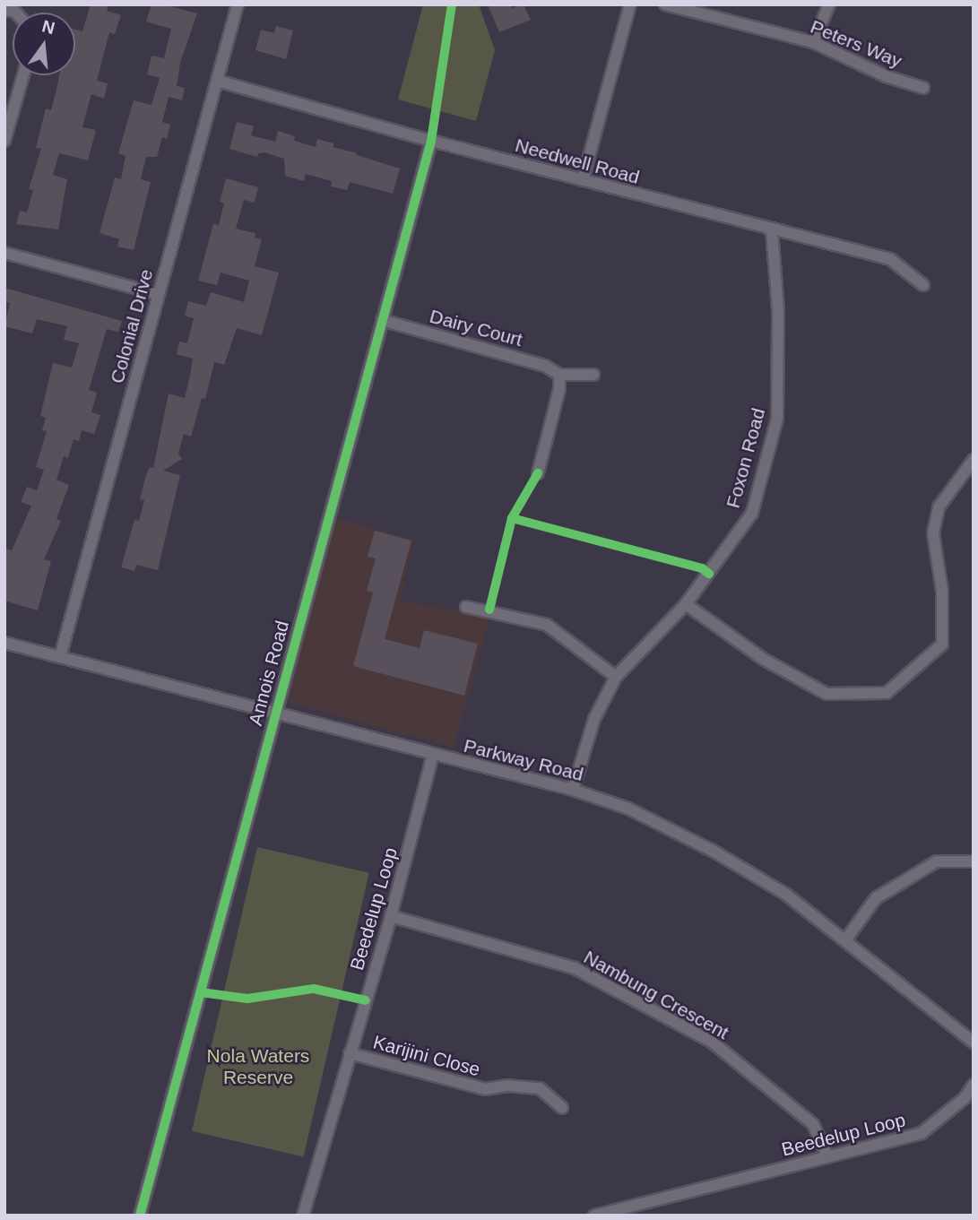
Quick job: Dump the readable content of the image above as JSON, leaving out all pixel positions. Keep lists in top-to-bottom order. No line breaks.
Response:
{"streets":{"street":["Peters Way","Needwell Road","Colonial Drive","Dairy Court","Foxon Road","Annois Road","Parkway Road","Beedelup Loop","Nambung Crescent","Karijini Close"]},"crossings":[["Needwell Road","Colonial Drive"],["Needwell Road","Foxon Road"],["Needwell Road","Annois Road"],["Colonial Drive","Parkway Road"],["Dairy Court","Annois Road"],["Foxon Road","Parkway Road"],["Annois Road","Parkway Road"],["Parkway Road","Beedelup Loop"],["Beedelup Loop","Nambung Crescent"],["Beedelup Loop","Karijini Close"]],"parks":["Nola Waters Reserve"],"north":"top"}
